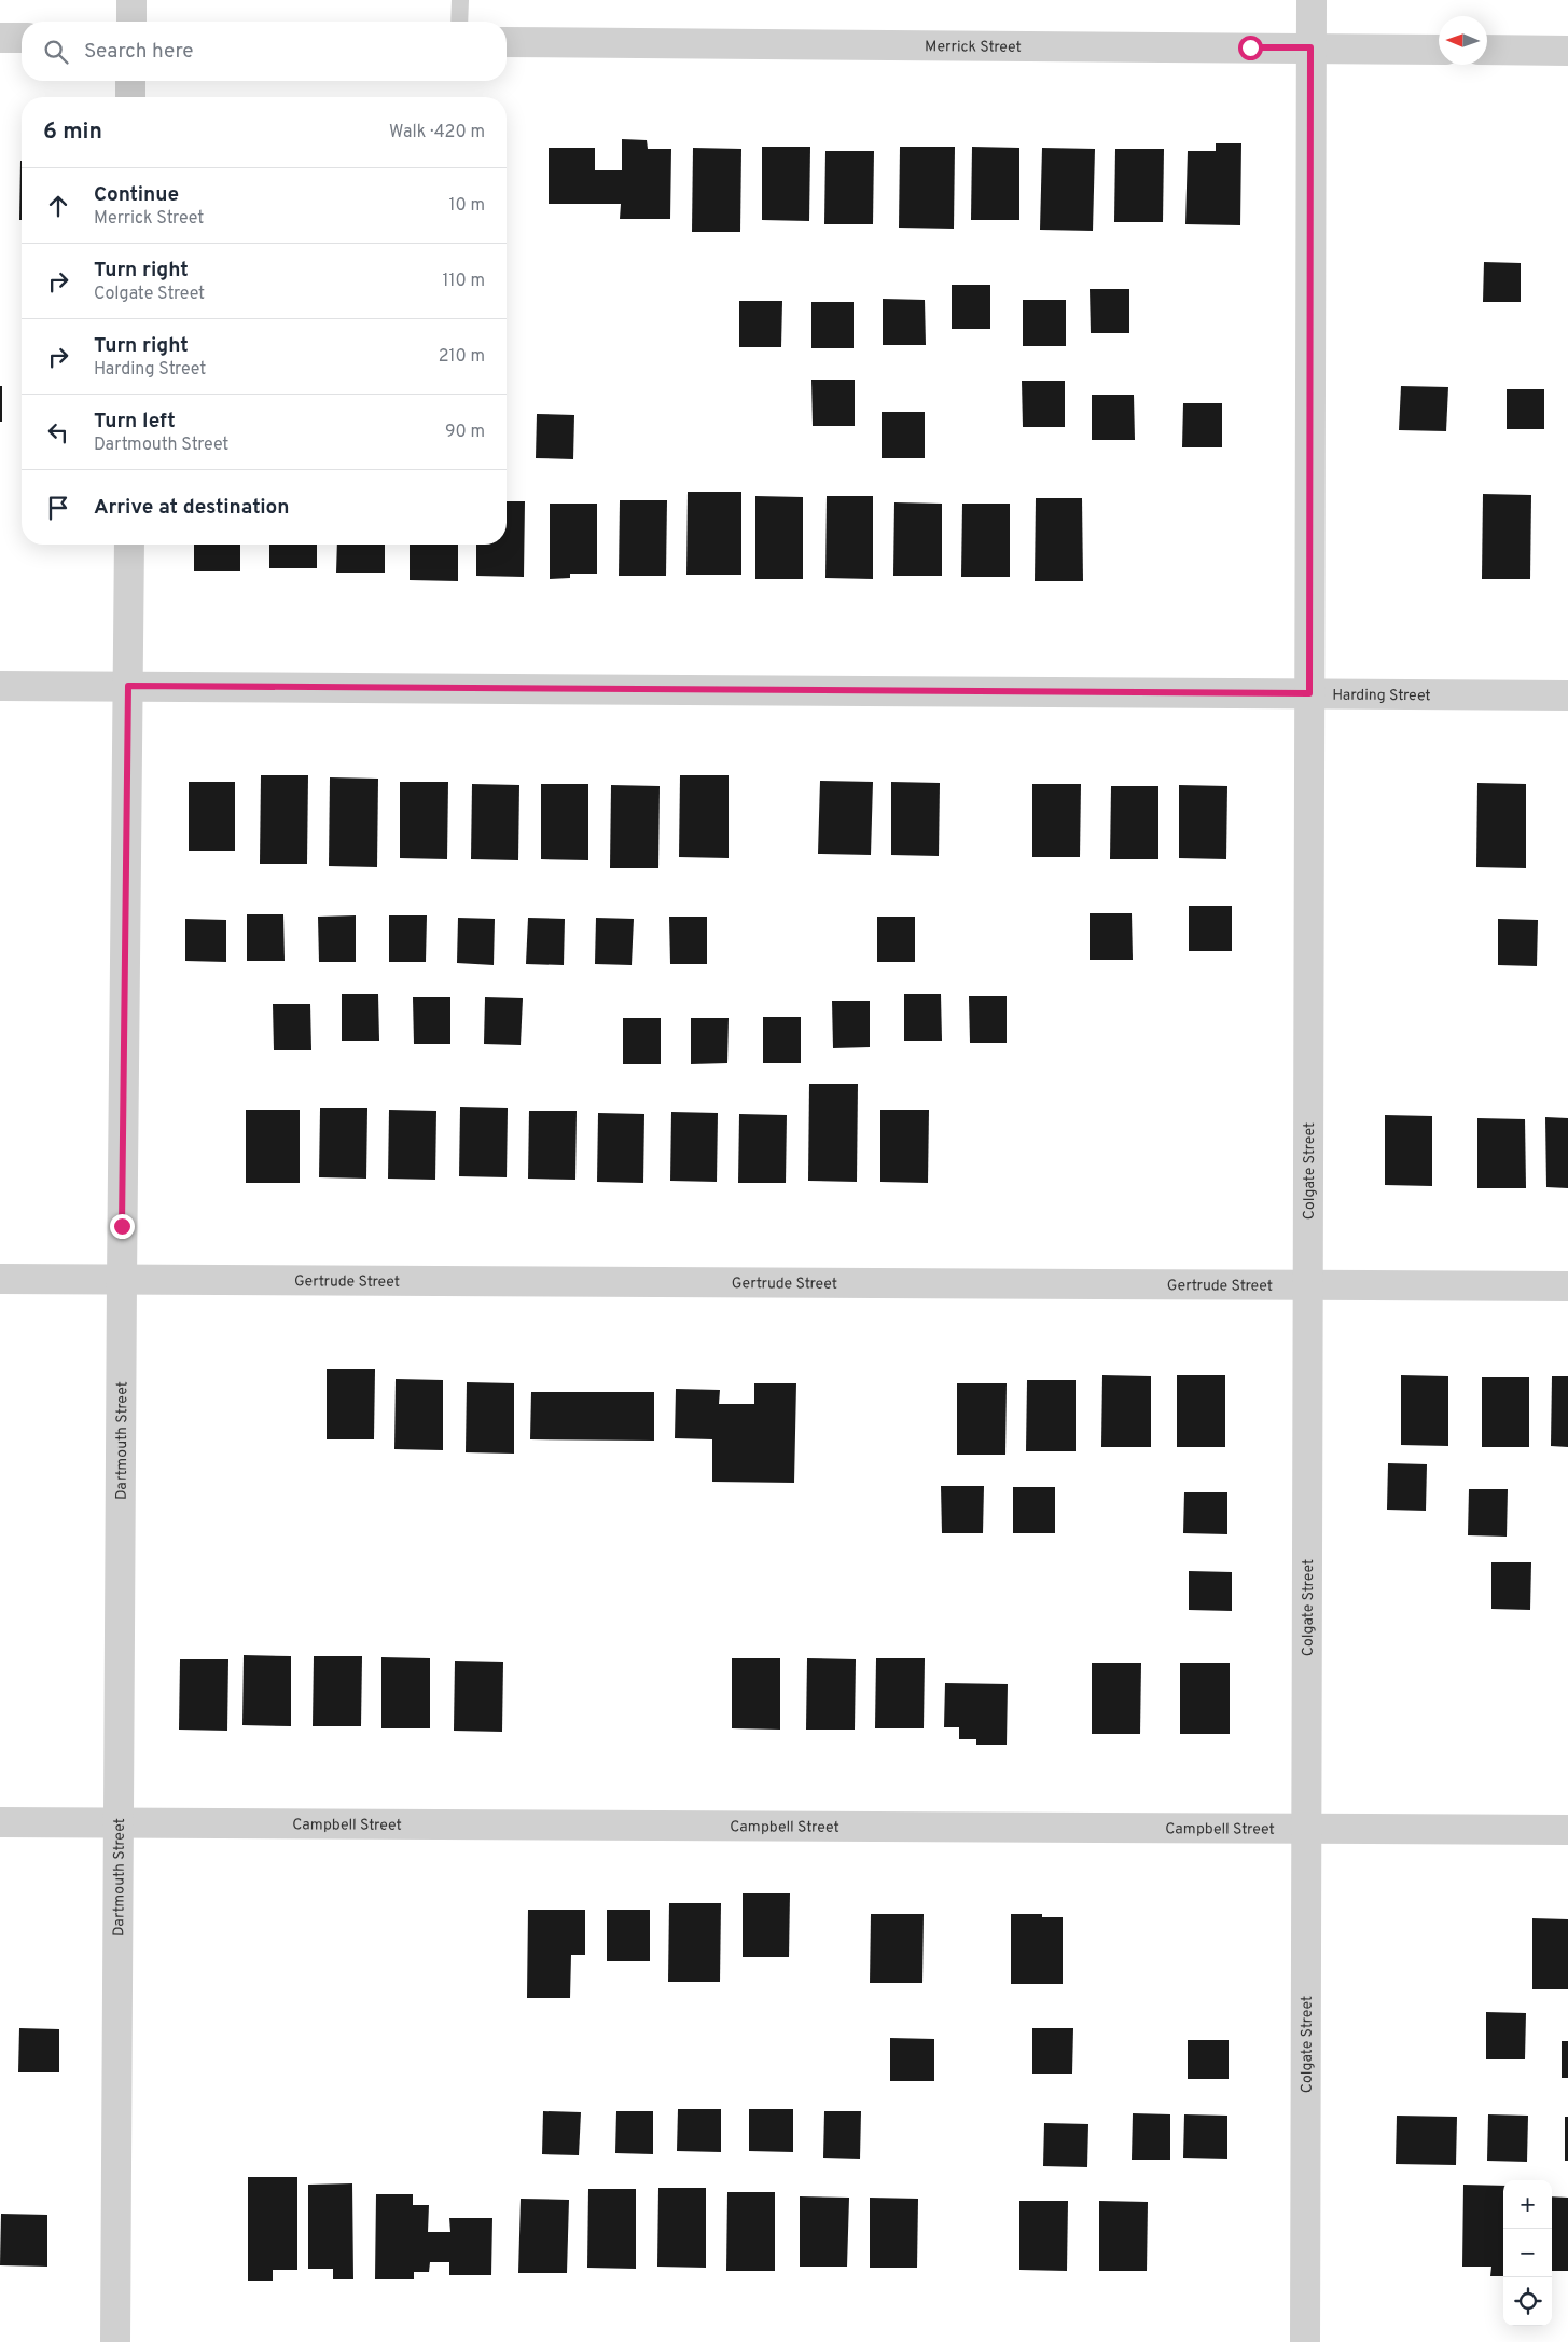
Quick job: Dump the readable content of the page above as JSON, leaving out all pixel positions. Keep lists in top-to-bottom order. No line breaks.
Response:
{"streets":{"street":["Merrick Street","Harding Street","Colgate Street","Gertrude Street","Dartmouth Street","Campbell Street"]},"crossings":[["Merrick Street","Colgate Street"],["Harding Street","Colgate Street"],["Harding Street","Dartmouth Street"],["Colgate Street","Gertrude Street"],["Colgate Street","Campbell Street"],["Gertrude Street","Dartmouth Street"],["Dartmouth Street","Campbell Street"]],"north":"left","page":{"search":"Search here","heading":["6 min","Walk · 420 m"],"list":[["Continue","Merrick Street","10 m"],["Turn right","Colgate Street","110 m"],["Turn right","Harding Street","210 m"],["Turn left","Dartmouth Street","90 m"],"Arrive at destination"],"map_buttons":["+","−"]}}
